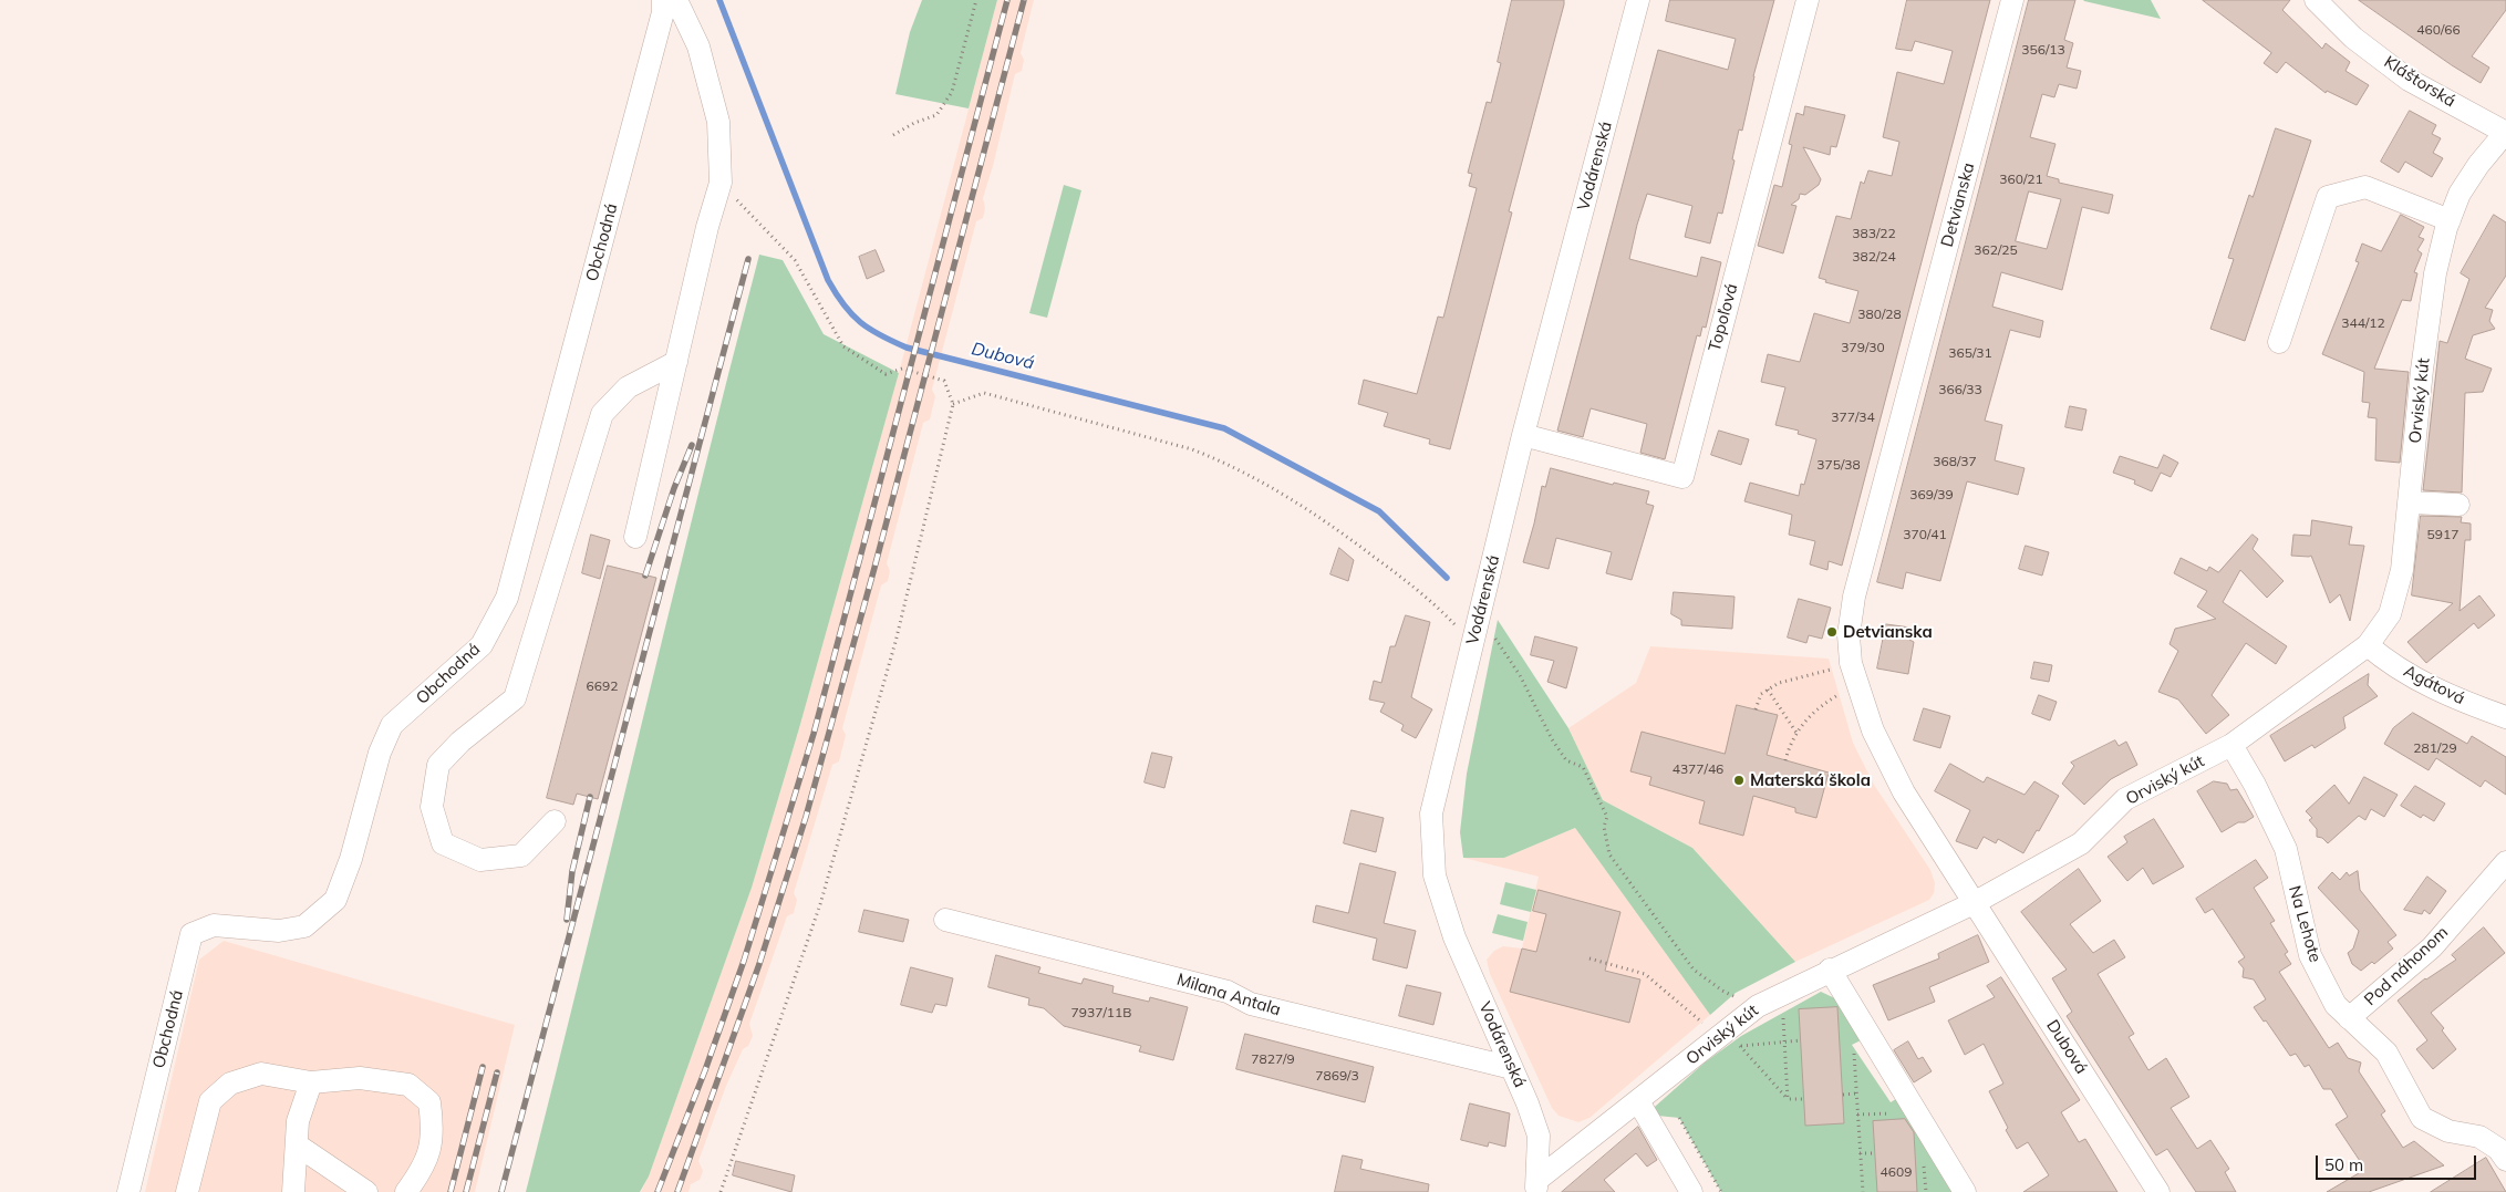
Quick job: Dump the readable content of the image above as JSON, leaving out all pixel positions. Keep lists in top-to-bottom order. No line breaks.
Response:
{"streets":{"street":["Kláštorská","Vodárenská","Detvianska","Obchodná","Topoľová","Orviský kút","Agátová","Na Lehote","Pod náhonom","Milana Antala","Dubová"]},"crossings":[["Kláštorská","Orviský kút"],["Vodárenská","Topoľová"],["Vodárenská","Orviský kút"],["Vodárenská","Milana Antala"],["Detvianska","Orviský kút"],["Detvianska","Dubová"],["Orviský kút","Agátová"],["Orviský kút","Na Lehote"],["Orviský kút","Dubová"],["Na Lehote","Pod náhonom"]],"water":["Dubová"],"places":["Detvianska","Materská škola"],"house_numbers":["460/66","356/13","360/21","383/22","362/25","382/24","380/28","344/12","379/30","365/31","366/33","377/34","368/37","375/38","369/39","370/41","5917","6692","281/29","4377/46","7937/11B","7827/9","7869/3","4609"],"scale_bar":"50 m"}
